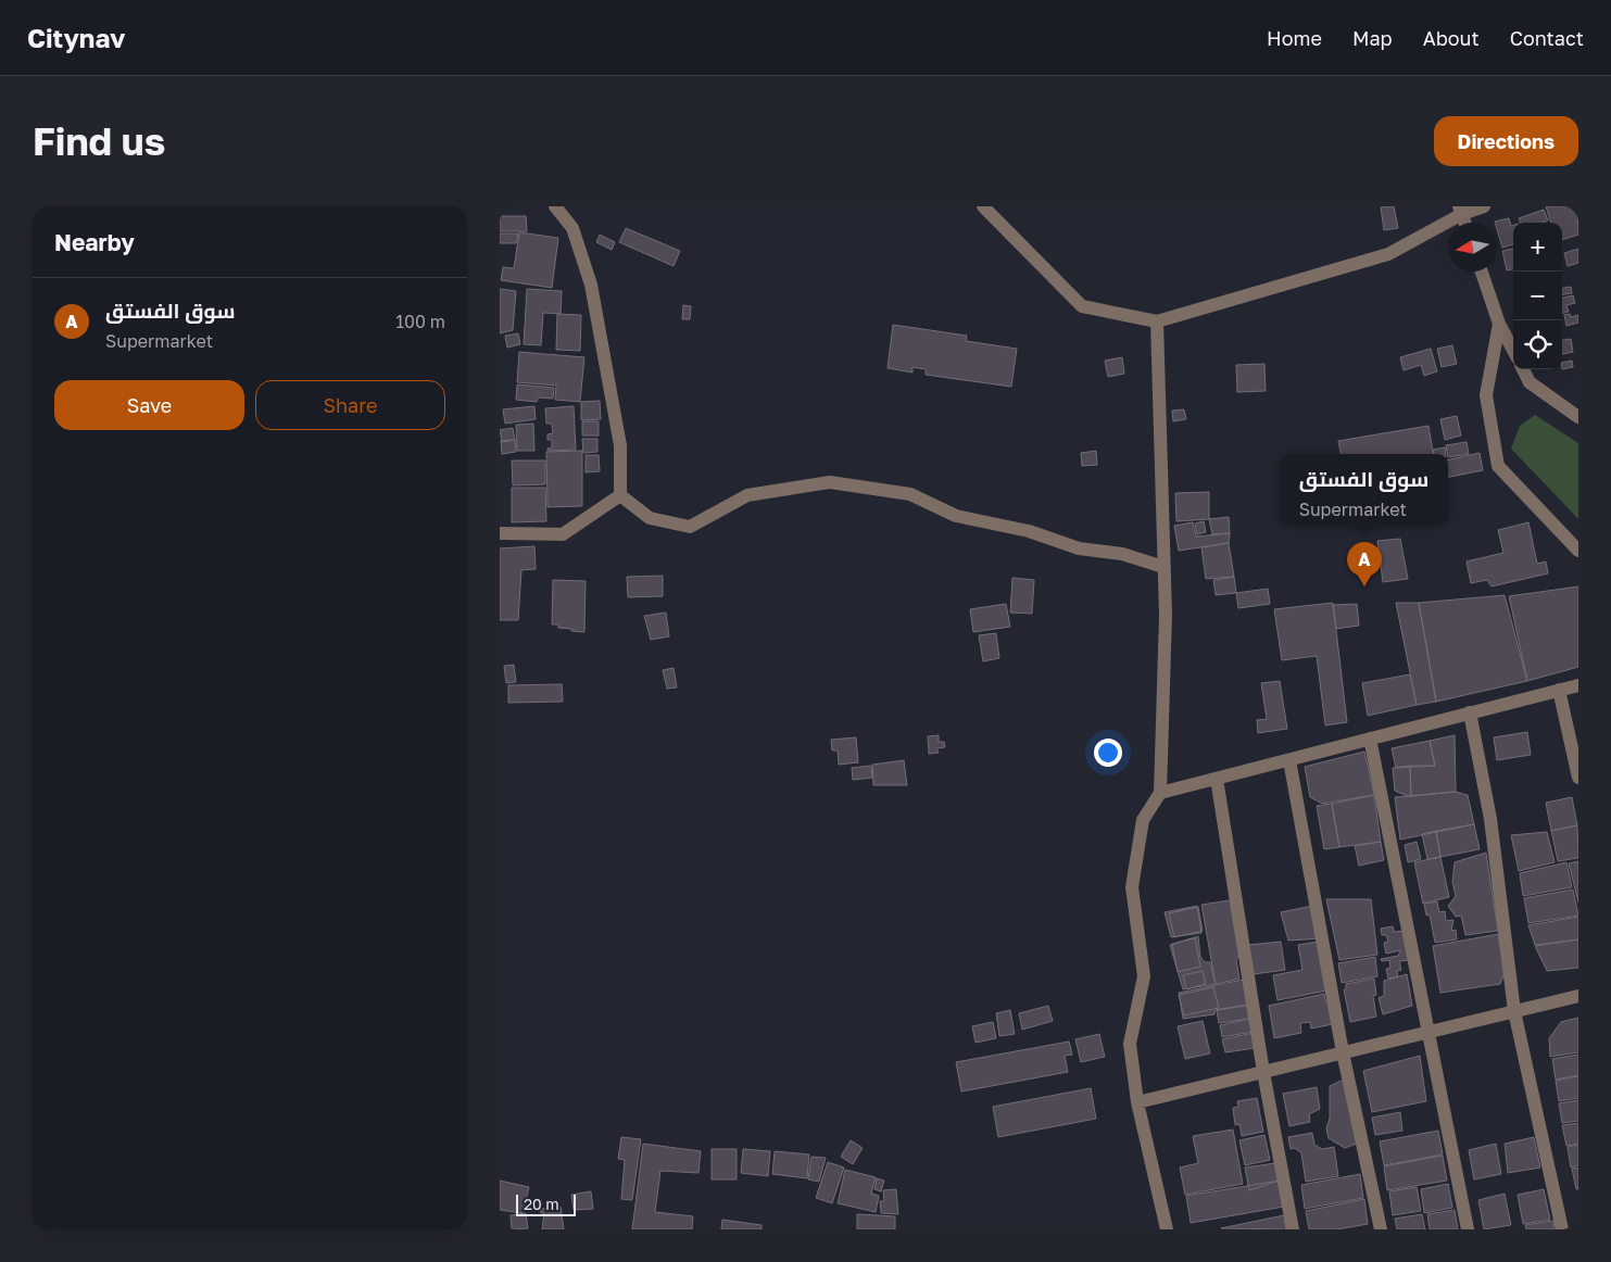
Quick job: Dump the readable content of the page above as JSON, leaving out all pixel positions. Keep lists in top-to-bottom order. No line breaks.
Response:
{"scale_bar":"20 m","north":"left","page":{"header":"Citynav","nav":["Home","Map","About","Contact"],"buttons":["Directions",["Save","Share"]],"title":"Find us","heading":"Nearby","map_buttons":["+","−"],"list":[{"mark":"A","name":"سوق الفستق","note":"Supermarket","value":"100 m"}],"popup":["سوق الفستق","Supermarket"],"pins":"A","scale":"20 m"}}
